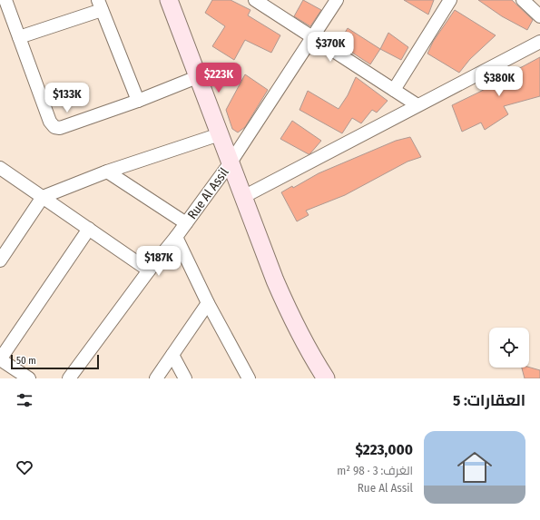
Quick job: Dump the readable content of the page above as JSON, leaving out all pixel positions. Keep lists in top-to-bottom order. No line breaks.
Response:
{"streets":{"street":["Rue Al Assil"]},"scale_bar":"50 m","page":{"price":["$370K","$223K","$380K","$133K","$187K"],"scale":"50 m","heading":"العقارات: 5","list":[{"name":"$223,000","note":"الغرف: 3 · 98 m² · Rue Al Assil"}]}}
